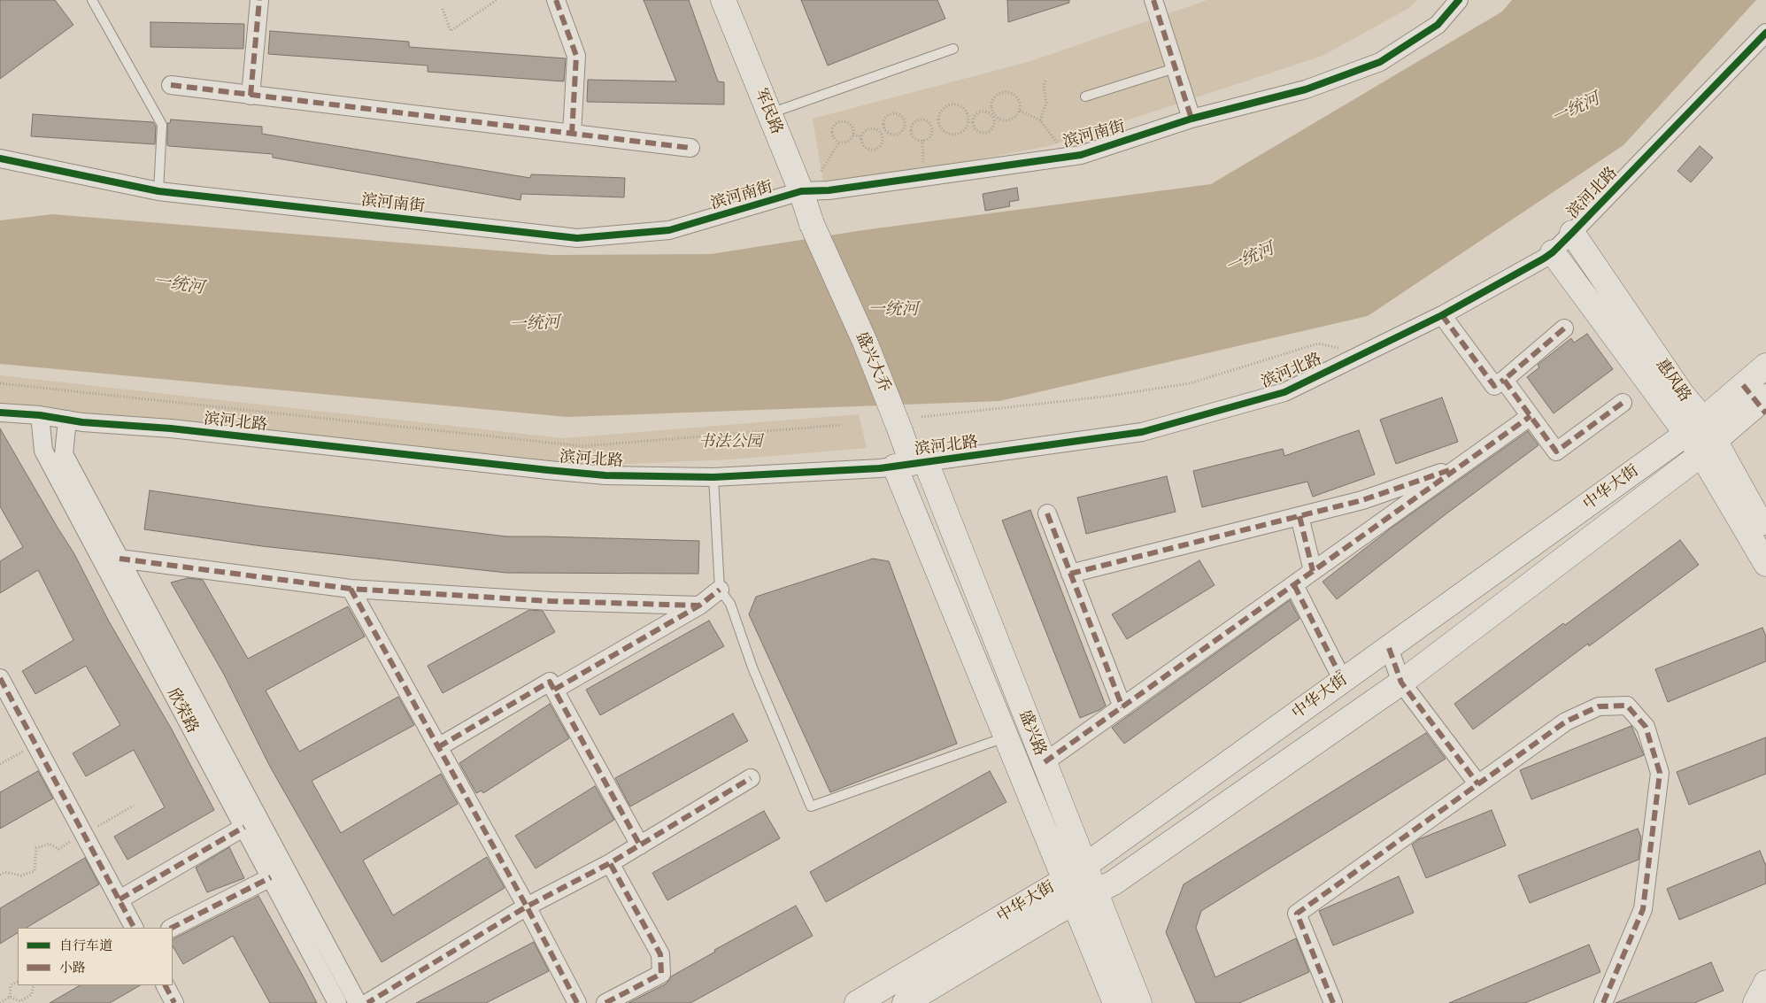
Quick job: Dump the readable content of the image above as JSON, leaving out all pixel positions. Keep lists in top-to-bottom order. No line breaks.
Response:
{"streets":{"street":["军民路","滨河南街","滨河北路","盛兴大乔","惠风路","中华大街","欣荣路","盛兴路"]},"crossings":[["军民路","滨河南街"],["军民路","盛兴大乔"],["滨河北路","盛兴大乔"],["滨河北路","惠风路"],["滨河北路","欣荣路"],["滨河北路","盛兴路"],["盛兴大乔","盛兴路"],["惠风路","中华大街"],["中华大街","盛兴路"]],"water":["一统河"],"parks":["书法公园"],"legend":["自行车道","小路"]}
